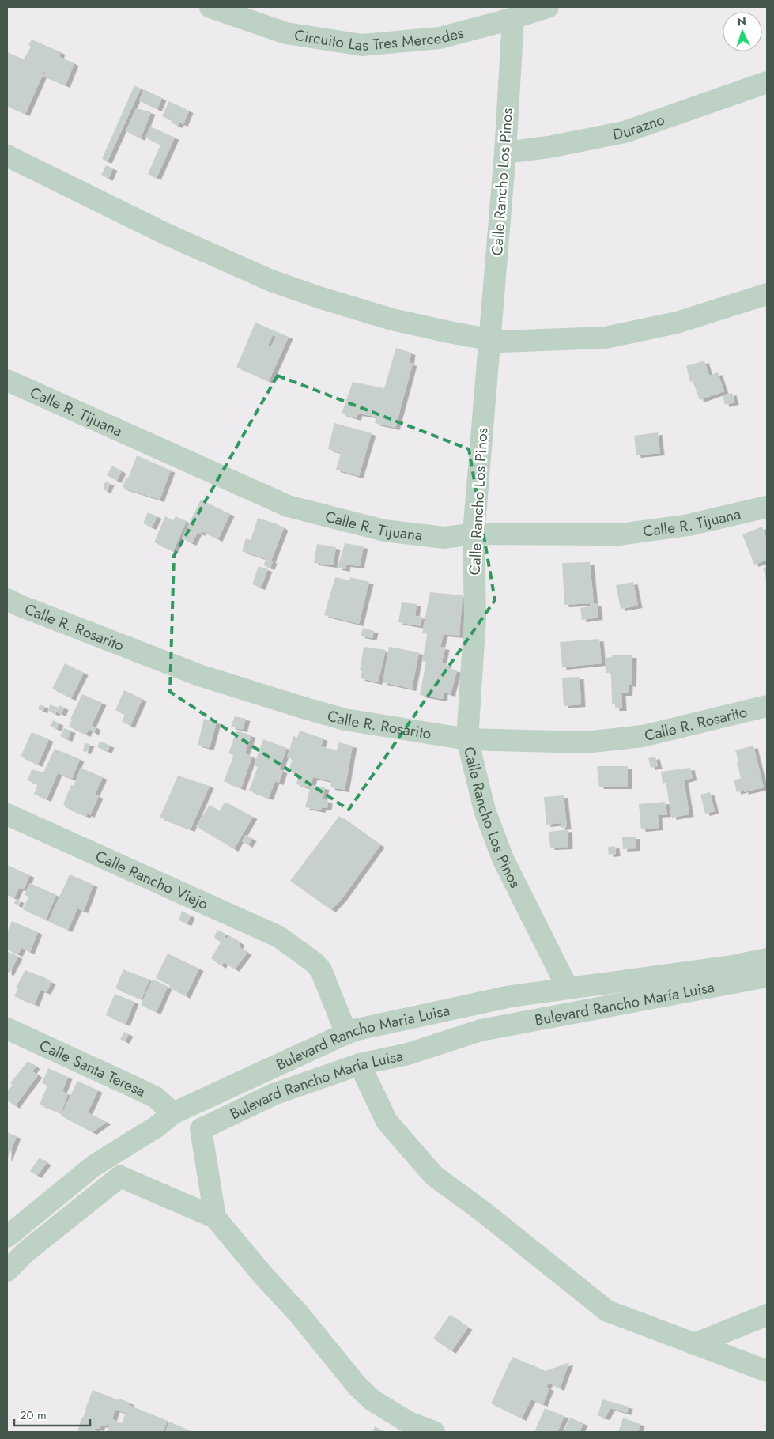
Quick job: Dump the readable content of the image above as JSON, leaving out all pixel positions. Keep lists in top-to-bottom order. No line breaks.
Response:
{"streets":{"street":["Circuito Las Tres Mercedes","Durazno","Calle Rancho Los Pinos","Calle R. Tijuana","Calle R. Rosarito","Calle Rancho Viejo","Bulevard Rancho María Luisa","Bulevard Rancho Maria Luisa","Calle Santa Teresa"]},"crossings":[["Circuito Las Tres Mercedes","Calle Rancho Los Pinos"],["Durazno","Calle Rancho Los Pinos"],["Calle Rancho Los Pinos","Calle R. Tijuana"],["Calle Rancho Los Pinos","Calle R. Rosarito"],["Calle Rancho Los Pinos","Bulevard Rancho Maria Luisa"],["Calle Rancho Viejo","Bulevard Rancho Maria Luisa"],["Bulevard Rancho Maria Luisa","Calle Santa Teresa"]],"scale_bar":"20 m","north":"top"}
